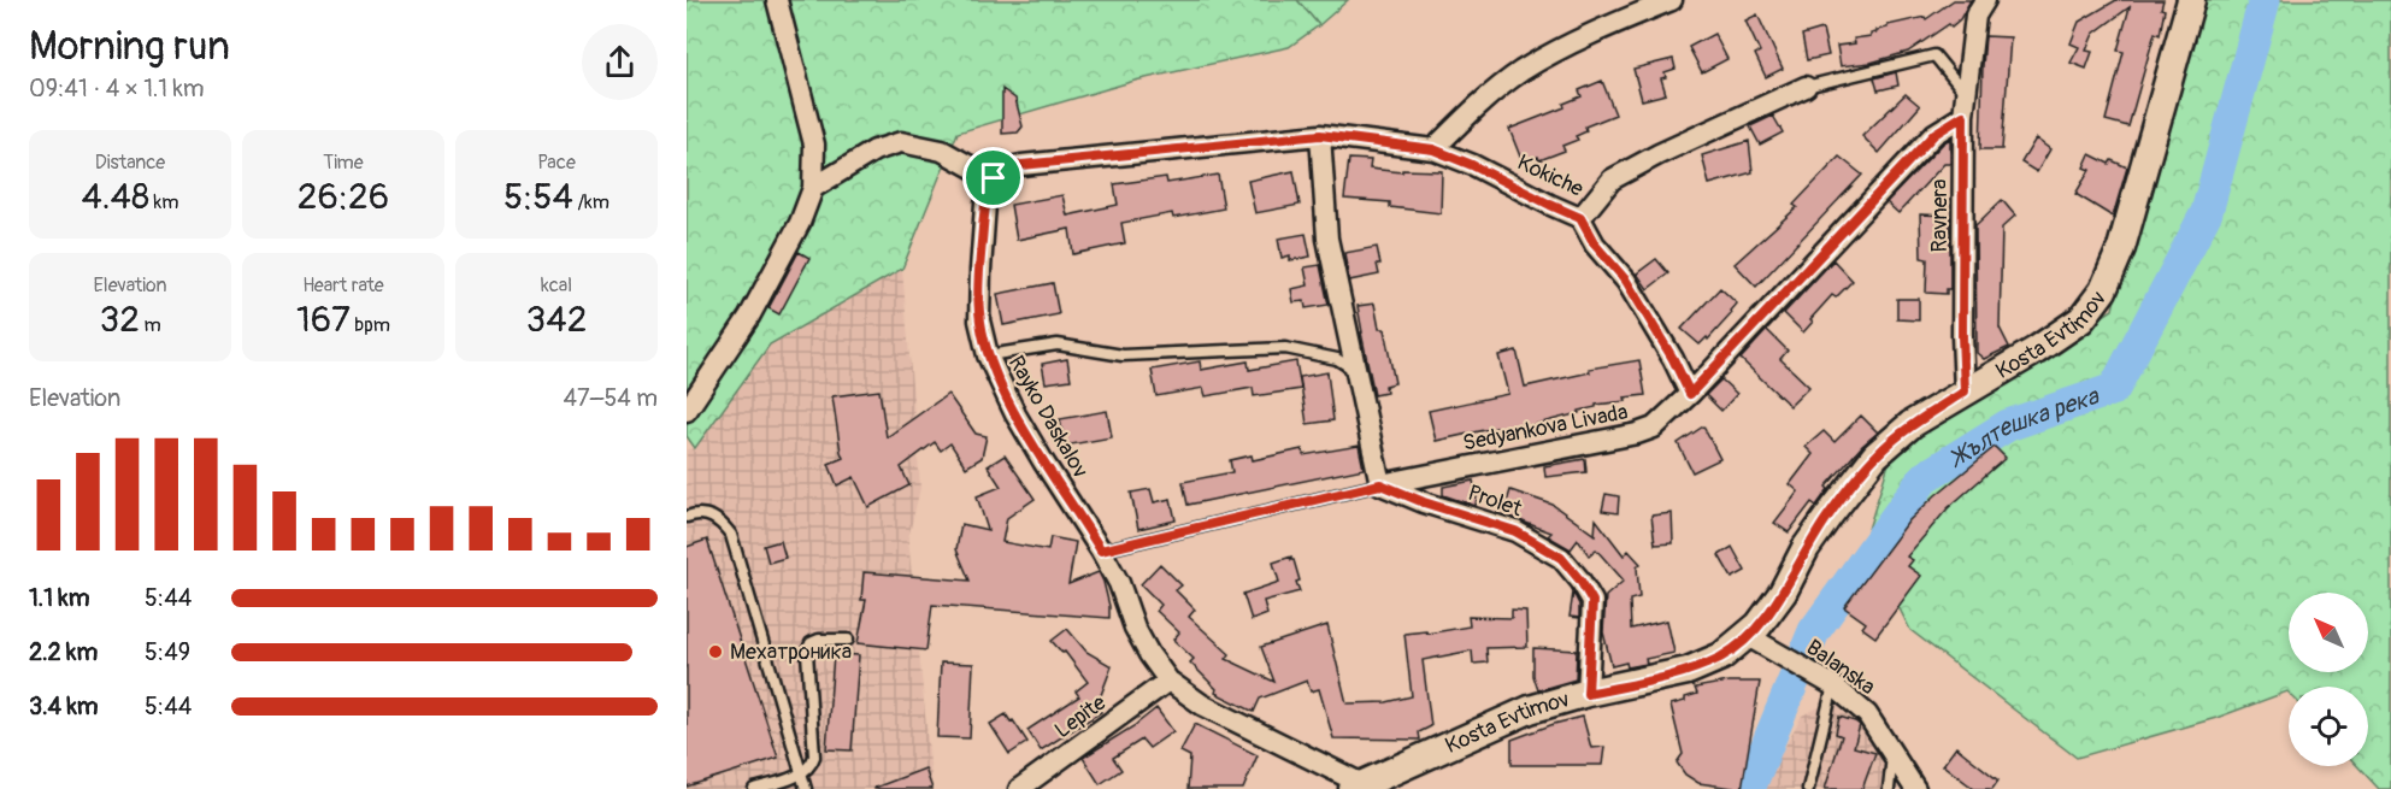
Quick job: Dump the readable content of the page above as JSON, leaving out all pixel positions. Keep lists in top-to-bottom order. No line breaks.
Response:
{"streets":{"main road":["Kosta Evtimov"],"street":["Kokiche","Ravnera","Rayko Daskalov","Sedyankova Livada","Prolet","Balanska","Lepite"]},"crossings":[["Kokiche","Ravnera"],["Ravnera","Kosta Evtimov"],["Ravnera","Sedyankova Livada"],["Kosta Evtimov","Rayko Daskalov"],["Kosta Evtimov","Prolet"],["Kosta Evtimov","Balanska"],["Rayko Daskalov","Sedyankova Livada"],["Rayko Daskalov","Lepite"],["Sedyankova Livada","Prolet"]],"water":["Жълтешка река"],"places":["Мехатроника"],"north":"top left","page":{"heading":["Morning run","09:41 · 4 × 1.1 km"],"stats":[["Distance","4.48 km"],["Time","26:26"],["Pace","5:54 /km"],["Elevation","32 m"],["Heart rate","167 bpm"],["kcal","342"]],"chart":["Elevation","47–54 m"],"list":[{"name":"1.1 km","note":"5:44"},{"name":"2.2 km","note":"5:49"},{"name":"3.4 km","note":"5:44"}]}}
